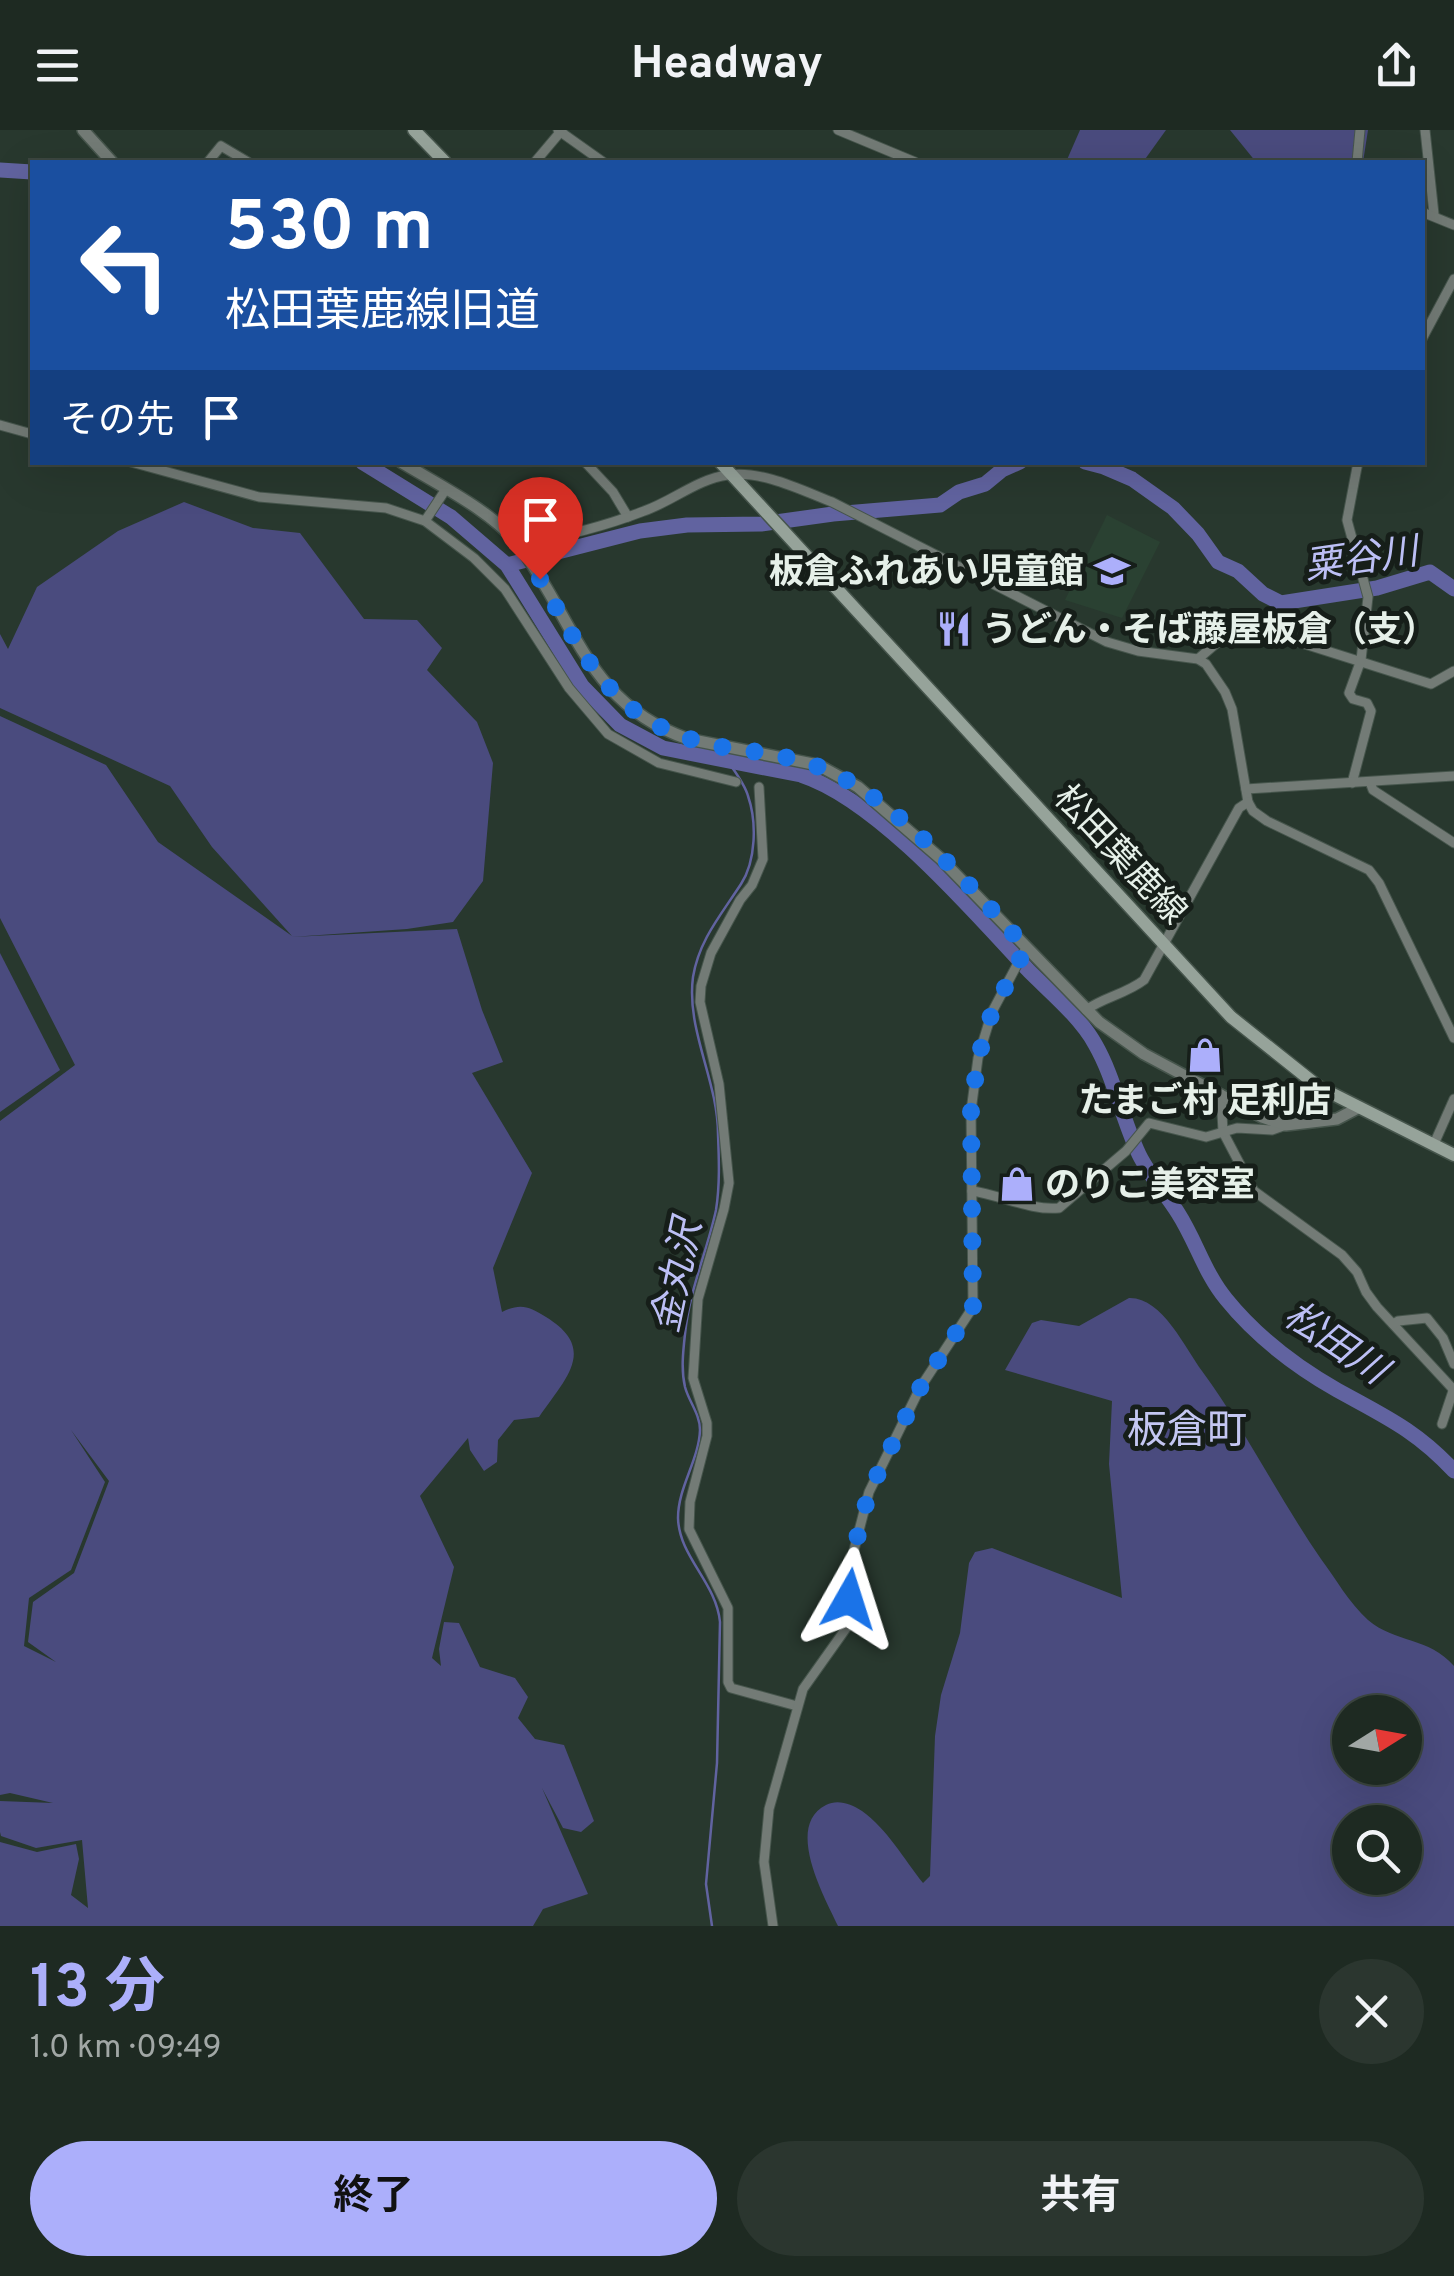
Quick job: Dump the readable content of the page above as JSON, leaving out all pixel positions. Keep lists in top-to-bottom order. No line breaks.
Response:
{"streets":{"main road":["松田葉鹿線"]},"districts":["板倉町"],"water":["粟谷川","金丸沢","松田川"],"places":{"school or university":["板倉ふれあい児童館"],"restaurant":["うどん・そば藤屋板倉（支）"],"shop":["たまご村 足利店","のりこ美容室"]},"north":"right","page":{"header":"Headway","turn":["530 m","松田葉鹿線旧道"],"then":"その先","heading":["13 分","1.0 km · 09:49"],"buttons":["終了","共有"]}}
